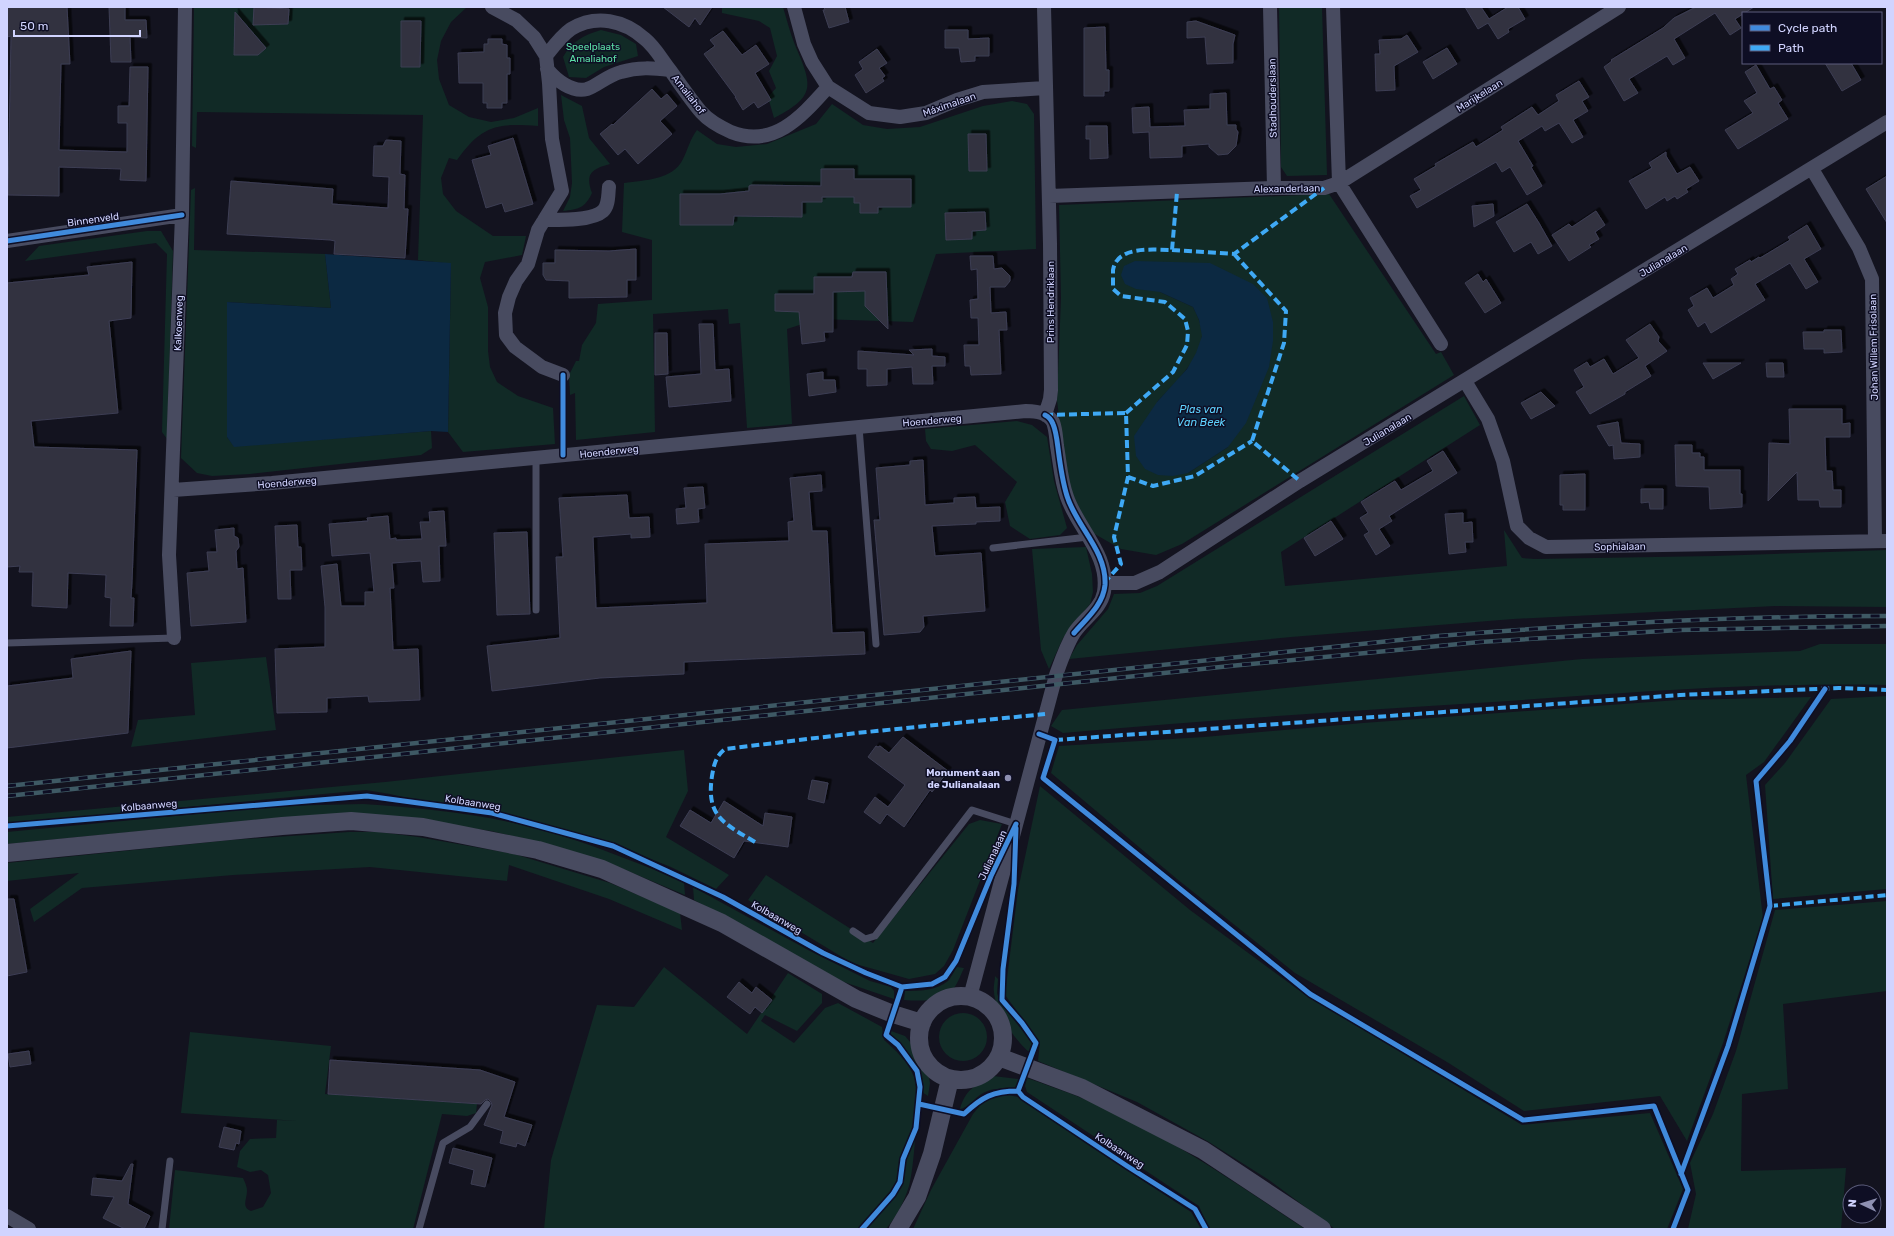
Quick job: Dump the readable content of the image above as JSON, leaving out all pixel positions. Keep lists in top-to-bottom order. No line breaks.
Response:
{"streets":{"street":["Amaliahof","Marijkelaan","Stadhouderslaan","Máximalaan","Alexanderlaan","Binnenveld","Julianalaan","Prins Hendriklaan","Kalkoenweg","Johan Willem Frisolaan","Hoenderweg","Sophialaan"],"cycle path":["Kolbaanweg"]},"crossings":[["Amaliahof","Máximalaan"],["Marijkelaan","Alexanderlaan"],["Stadhouderslaan","Alexanderlaan"],["Máximalaan","Prins Hendriklaan"],["Alexanderlaan","Prins Hendriklaan"],["Binnenveld","Kalkoenweg"],["Julianalaan","Johan Willem Frisolaan"],["Julianalaan","Sophialaan"],["Prins Hendriklaan","Hoenderweg"],["Kalkoenweg","Hoenderweg"],["Johan Willem Frisolaan","Sophialaan"]],"water":["Plas van Van Beek"],"parks":["Speelplaats Amaliahof"],"places":["Monument aan de Julianalaan"],"legend":["Cycle path","Path"],"scale_bar":"50 m","north":"left"}
